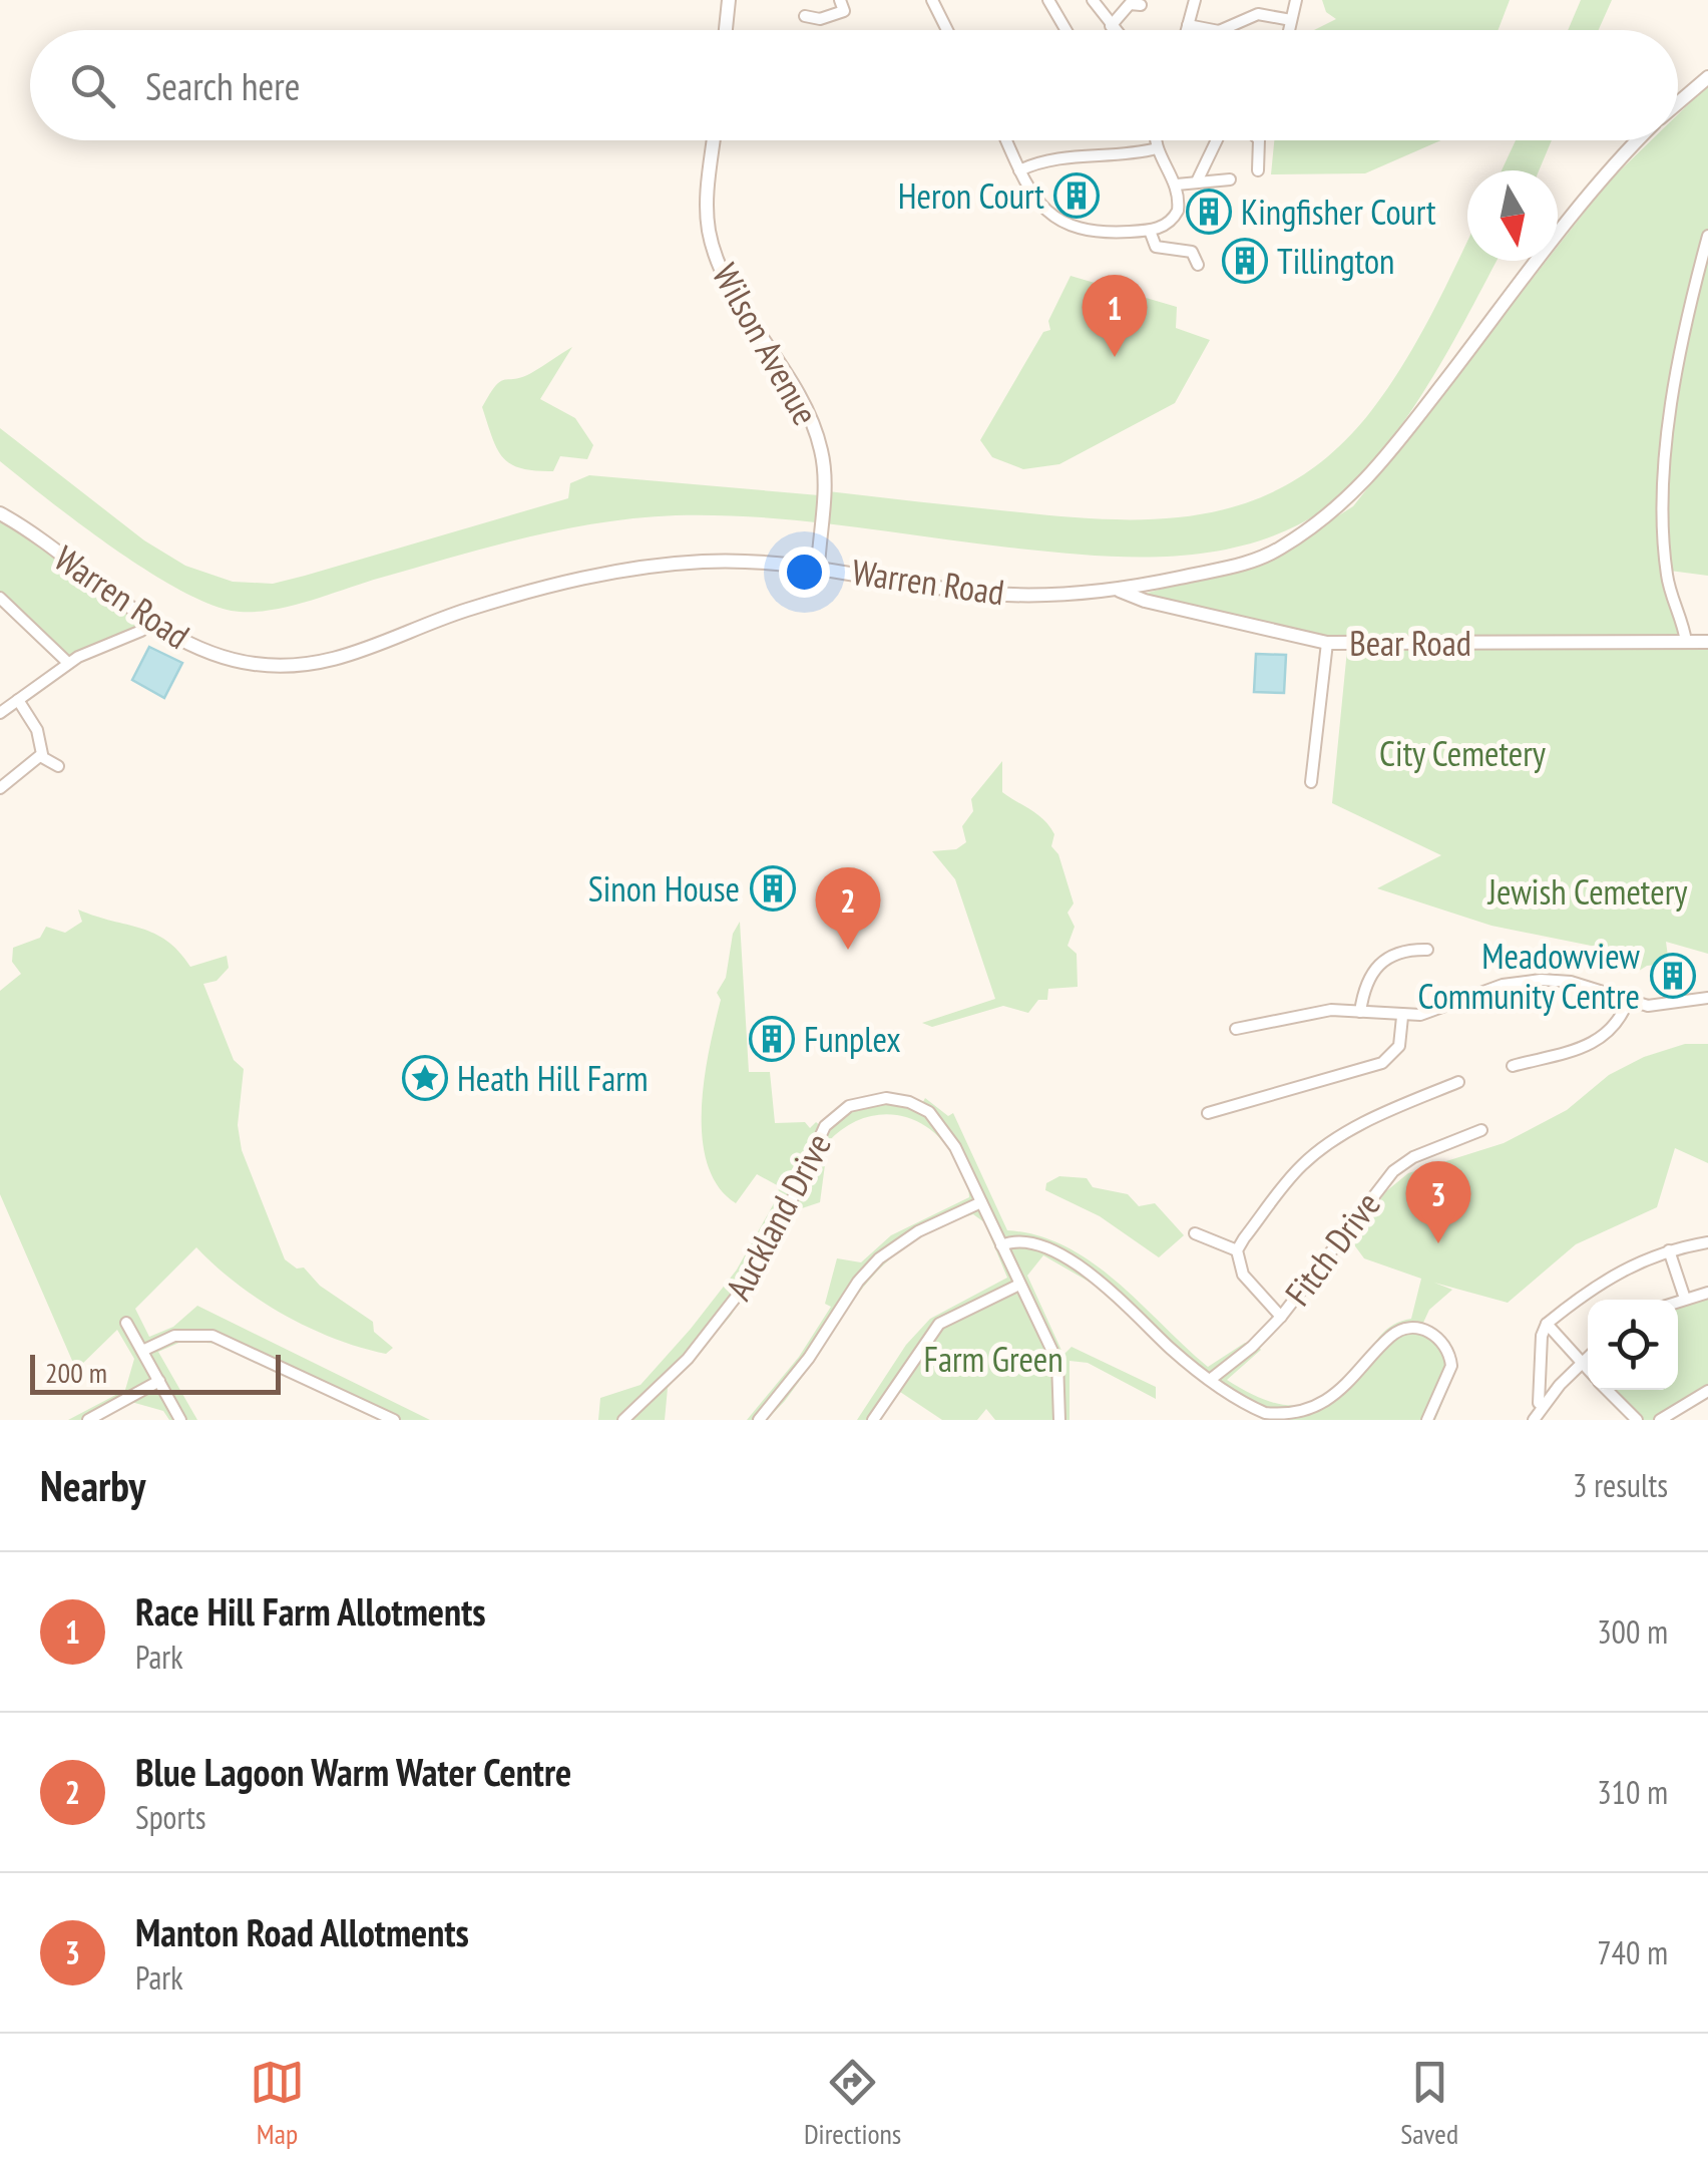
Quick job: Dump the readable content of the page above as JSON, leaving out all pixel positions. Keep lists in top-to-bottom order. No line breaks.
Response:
{"streets":{"street":["Wilson Avenue","Warren Road","Bear Road","Auckland Drive","Fitch Drive"]},"crossings":[["Wilson Avenue","Warren Road"],["Warren Road","Bear Road"]],"parks":["City Cemetery","Jewish Cemetery","Farm Green"],"places":{"building":["Heron Court","Kingfisher Court","Tillington","Sinon House","Meadowview Community Centre","Funplex"],"place":["Heath Hill Farm"]},"scale_bar":"200 m","north":"bottom","page":{"search":"Search here","pins":["1","2","3"],"scale":"200 m","heading":["Nearby","3 results"],"list":[{"mark":"1","name":"Race Hill Farm Allotments","note":"Park","value":"300 m"},{"mark":"2","name":"Blue Lagoon Warm Water Centre","note":"Sports","value":"310 m"},{"mark":"3","name":"Manton Road Allotments","note":"Park","value":"740 m"}],"nav":["Map","Directions","Saved"]}}
